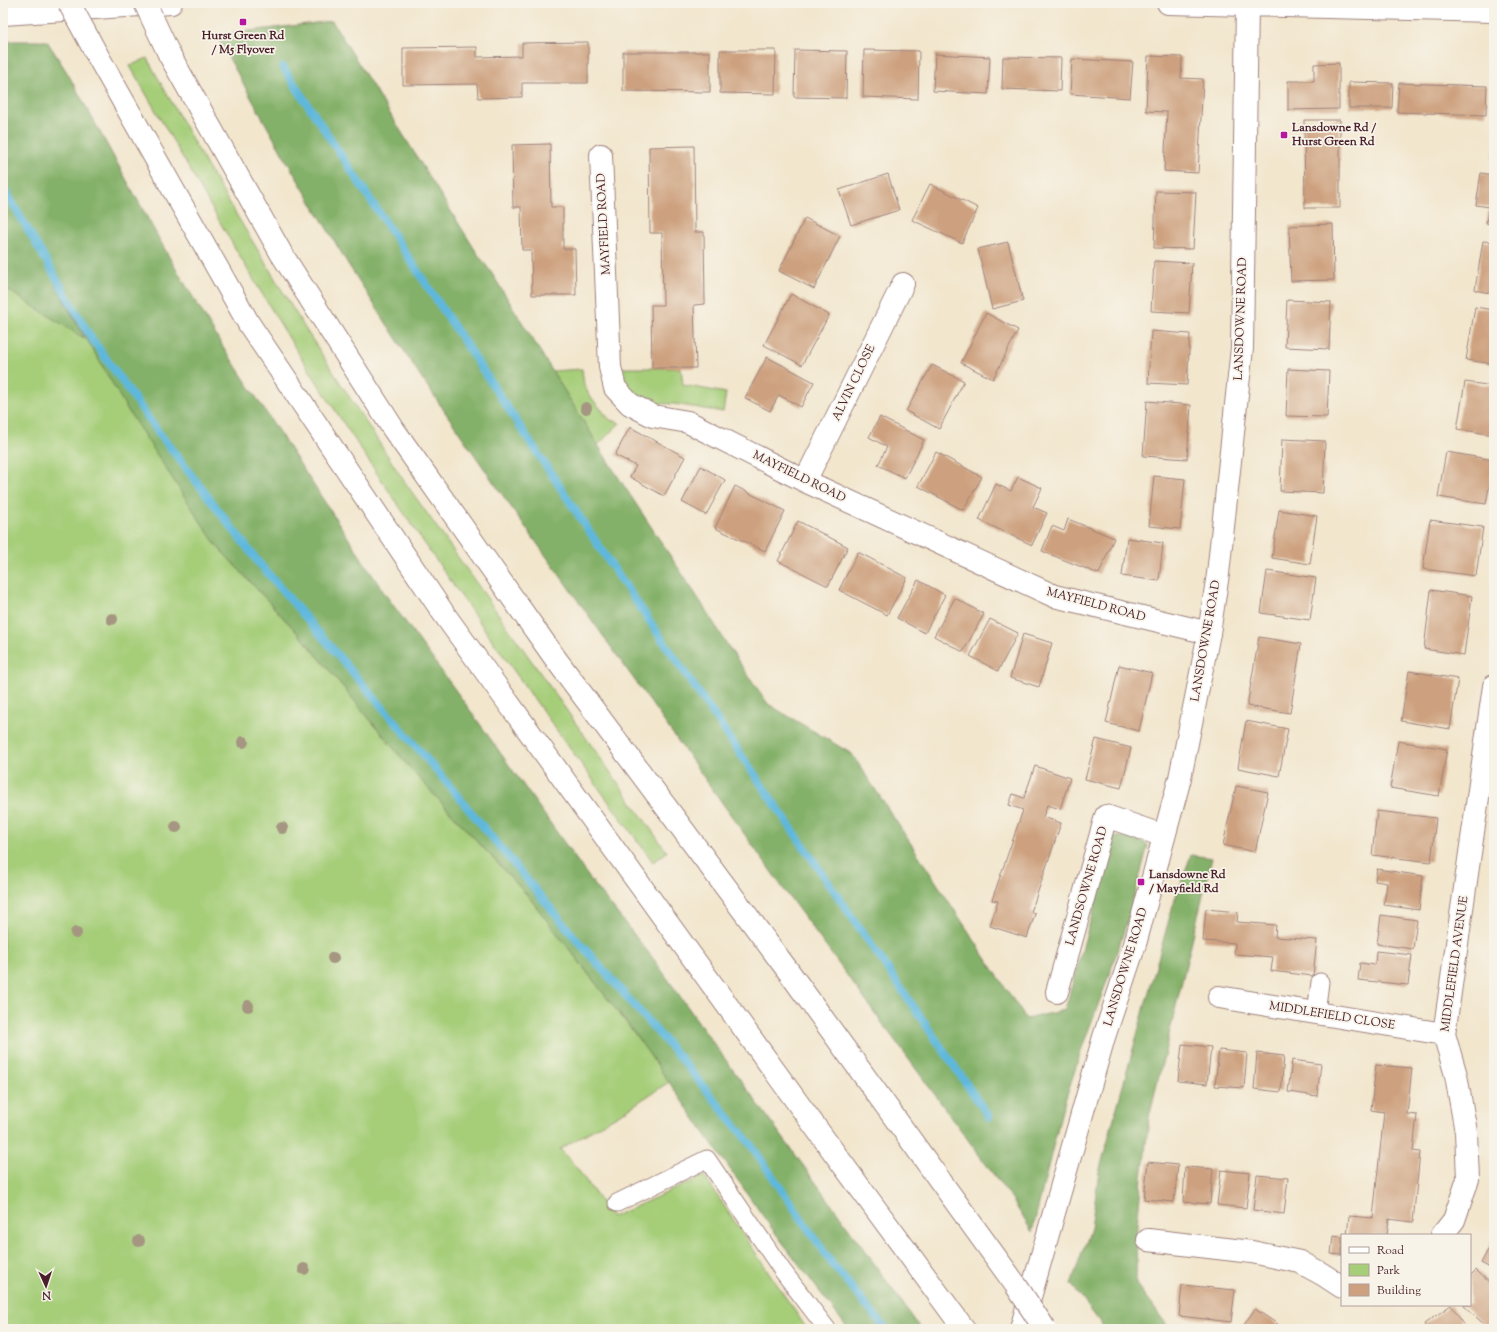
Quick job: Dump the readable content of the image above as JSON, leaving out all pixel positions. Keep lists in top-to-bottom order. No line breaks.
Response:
{"streets":{"main road":["MAYFIELD ROAD","LANSDOWNE ROAD","ALVIN CLOSE","LANDSOWNE ROAD","MIDDLEFIELD AVENUE","MIDDLEFIELD CLOSE"]},"crossings":[["MAYFIELD ROAD","LANSDOWNE ROAD"],["MAYFIELD ROAD","ALVIN CLOSE"],["LANSDOWNE ROAD","LANDSOWNE ROAD"],["MIDDLEFIELD AVENUE","MIDDLEFIELD CLOSE"]],"places":{"transit":["Hurst Green Rd / M5 Flyover","Lansdowne Rd / Hurst Green Rd","Lansdowne Rd / Mayfield Rd"]},"legend":["Road","Park","Building"],"north":"bottom"}
